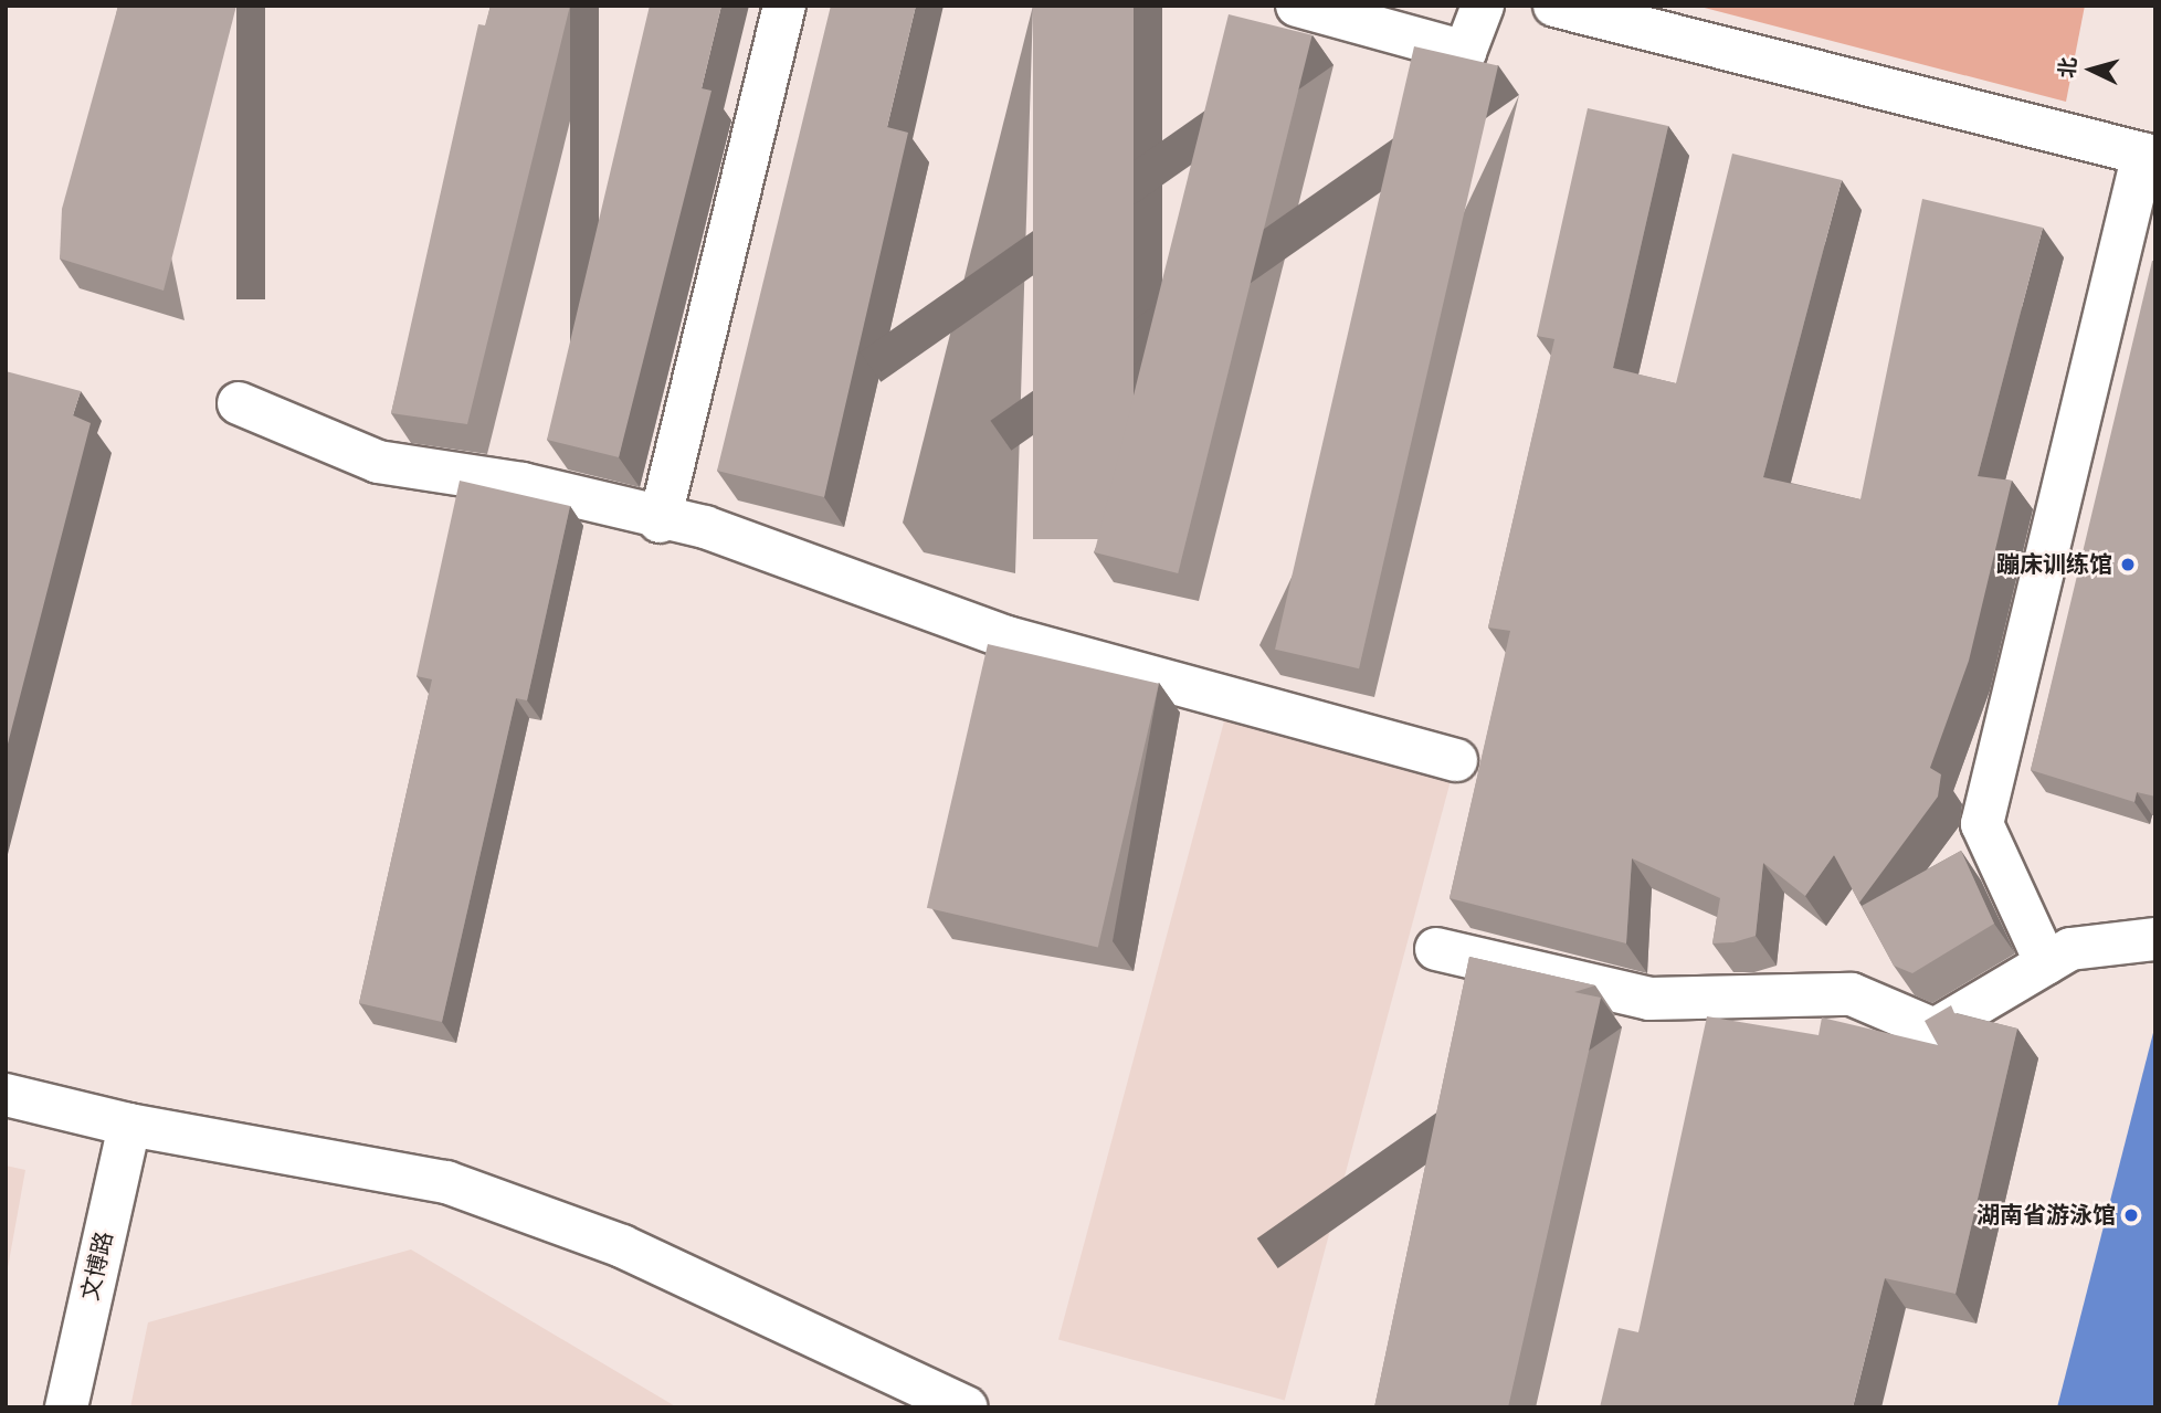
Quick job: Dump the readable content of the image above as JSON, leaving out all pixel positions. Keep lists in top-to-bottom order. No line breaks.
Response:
{"streets":{"street":["文博路"]},"places":["蹦床训练馆","湖南省游泳馆"],"north":"left"}
